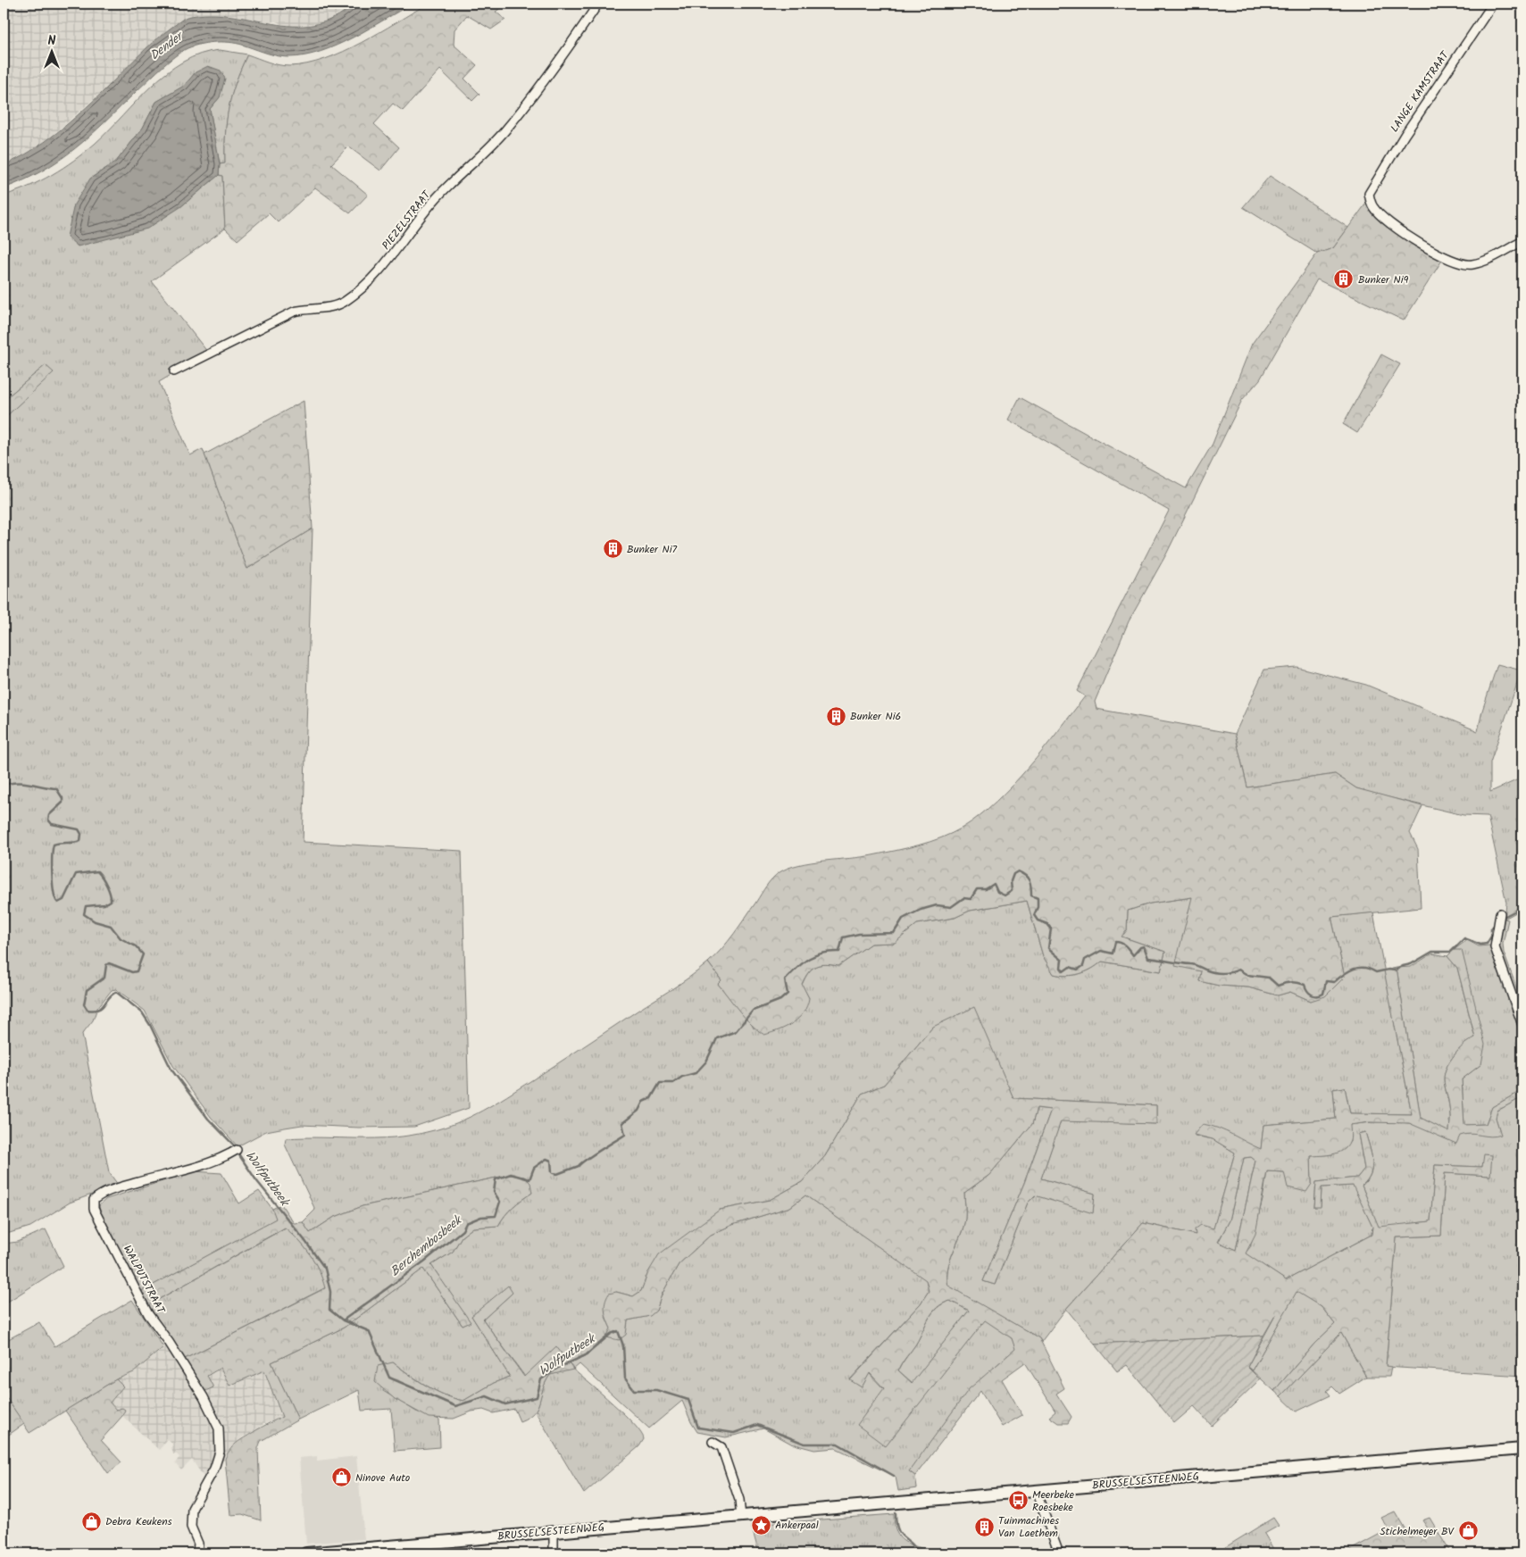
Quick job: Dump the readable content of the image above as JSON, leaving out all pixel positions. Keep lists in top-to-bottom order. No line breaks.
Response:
{"streets":{"main road":["BRUSSELSESTEENWEG"],"street":["LANGE KAMSTRAAT","PIEZELSTRAAT","WALPUTSTRAAT"]},"water":["Dender","Wolfputbeek","Berchembosbeek"],"places":{"building":["Bunker Ni9","Bunker Ni7","Bunker Ni6","Tuinmachines Van Laethem"],"shop":["Ninove Auto","Debra Keukens","Stichelmeyer BV"],"bus stop":["Meerbeke Roesbeke"],"place":["Ankerpaal"]},"north":"top"}
